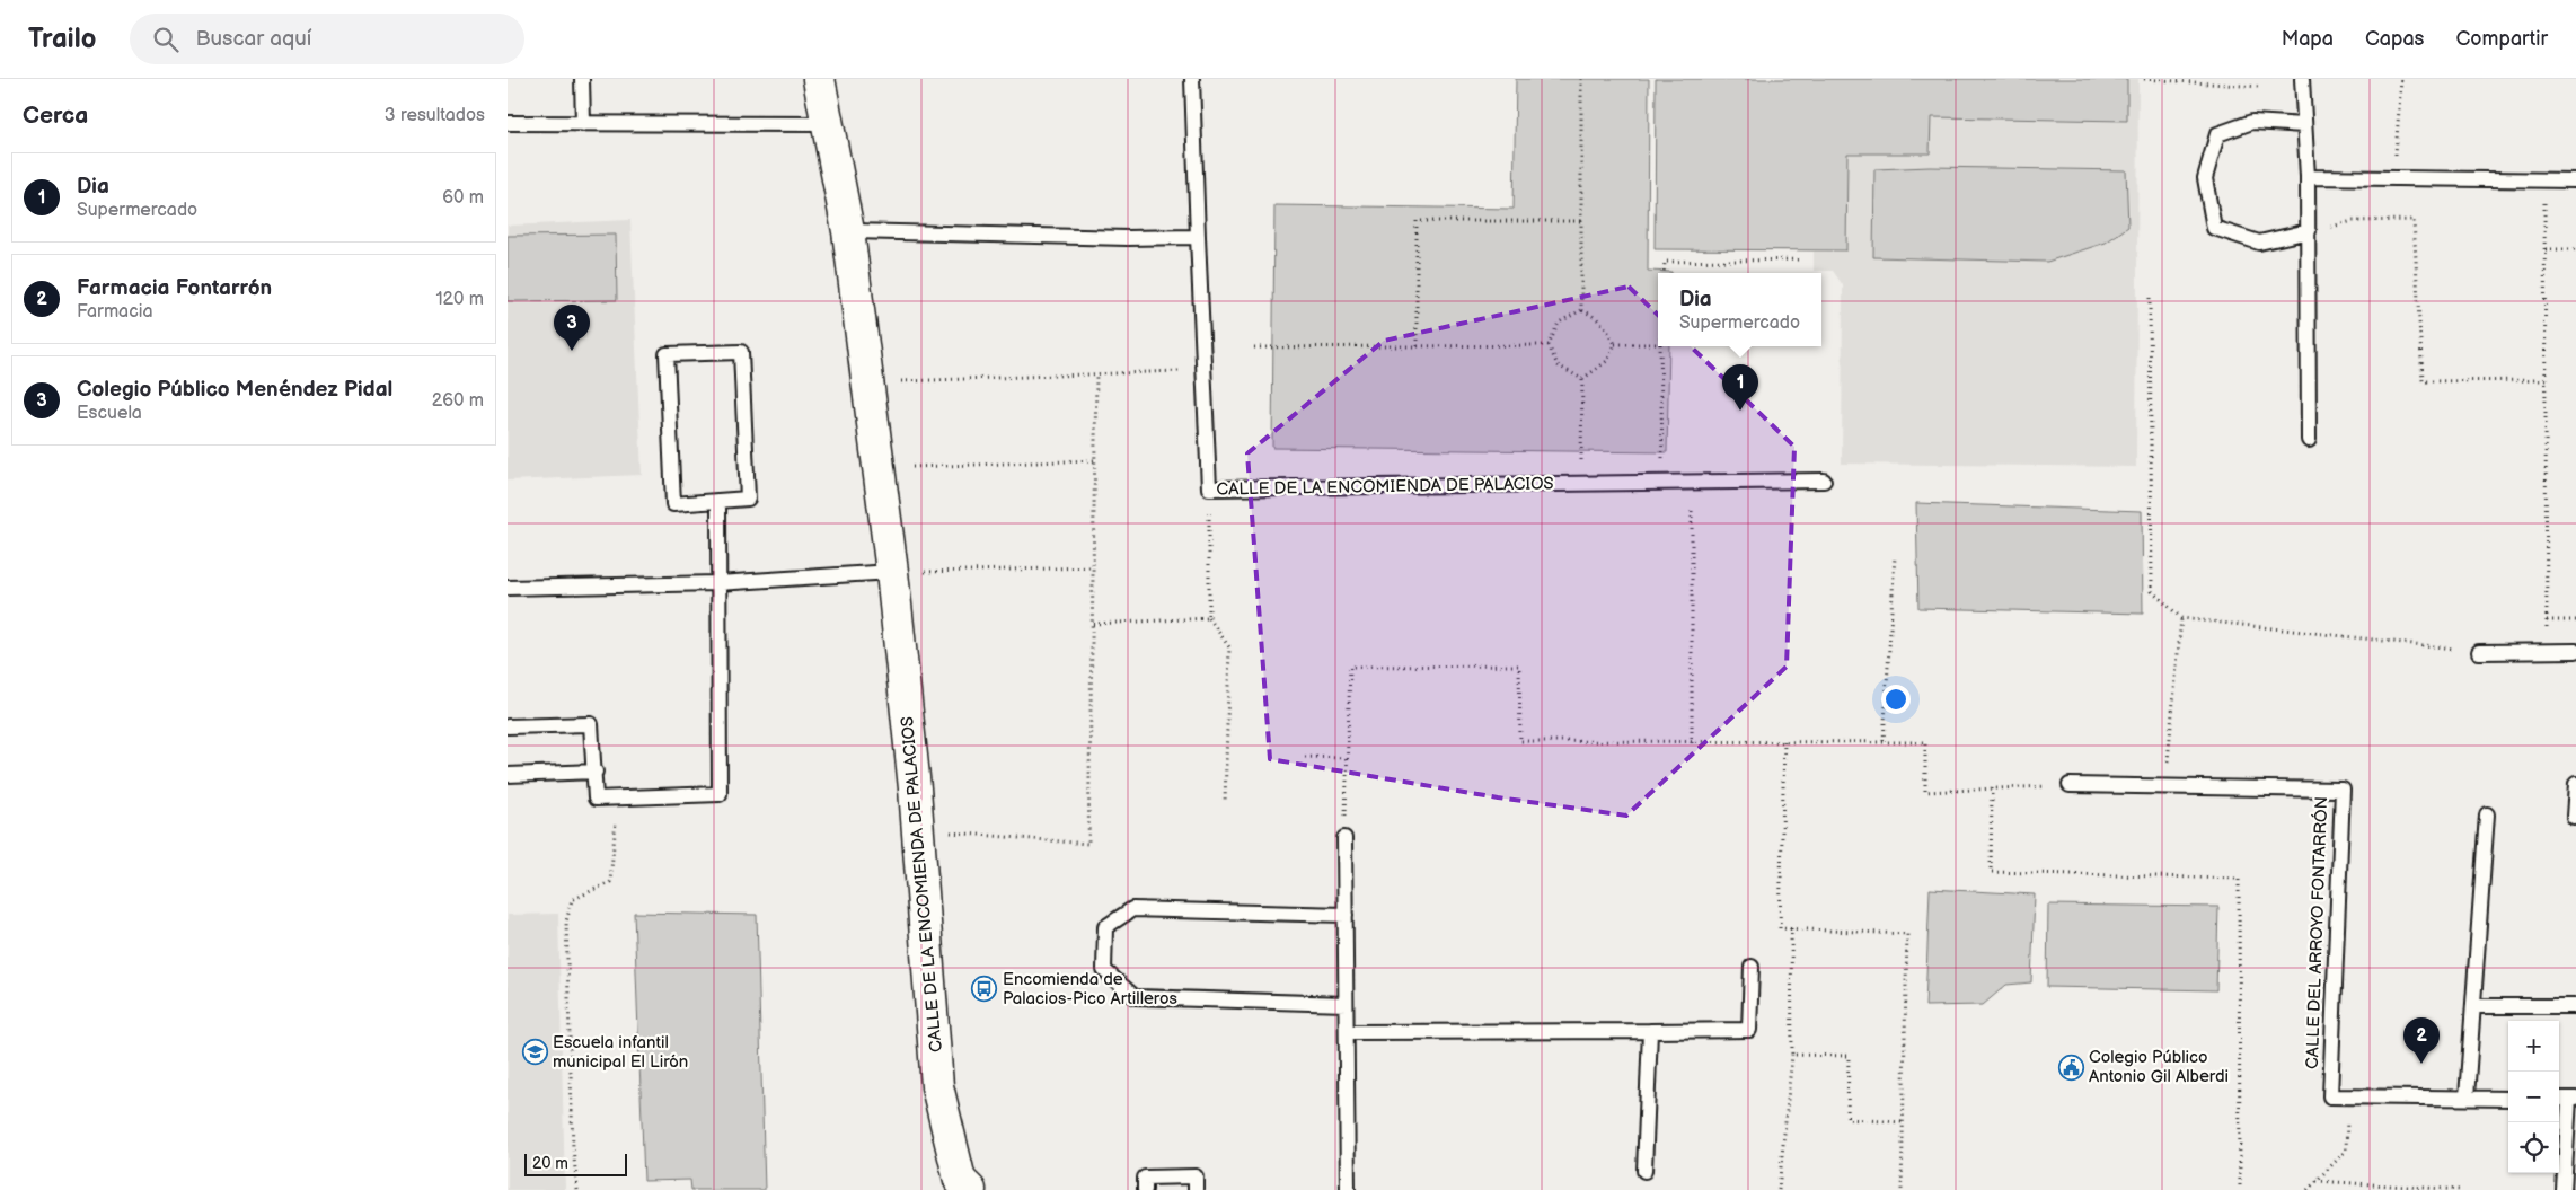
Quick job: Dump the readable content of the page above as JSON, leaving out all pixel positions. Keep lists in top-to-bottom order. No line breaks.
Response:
{"streets":{"street":["CALLE DE LA ENCOMIENDA DE PALACIOS"],"lane":["CALLE DEL ARROYO FONTARRÓN"]},"places":{"bus stop":["Encomienda de Palacios-Pico Artilleros"],"school or university":["Escuela infantil municipal El Lirón"],"public building":["Colegio Público Antonio Gil Alberdi"]},"scale_bar":"20 m","page":{"header":"Trailo","search":"Buscar aquí","nav":["Mapa","Capas","Compartir"],"heading":["Cerca","3 resultados"],"list":[{"mark":"1","name":"Dia","note":"Supermercado","value":"60 m"},{"mark":"2","name":"Farmacia Fontarrón","note":"Farmacia","value":"120 m"},{"mark":"3","name":"Colegio Público Menéndez Pidal","note":"Escuela","value":"260 m"}],"popup":["Dia","Supermercado"],"pins":["3","1","2"],"map_buttons":["+","−"],"scale":"20 m"}}
